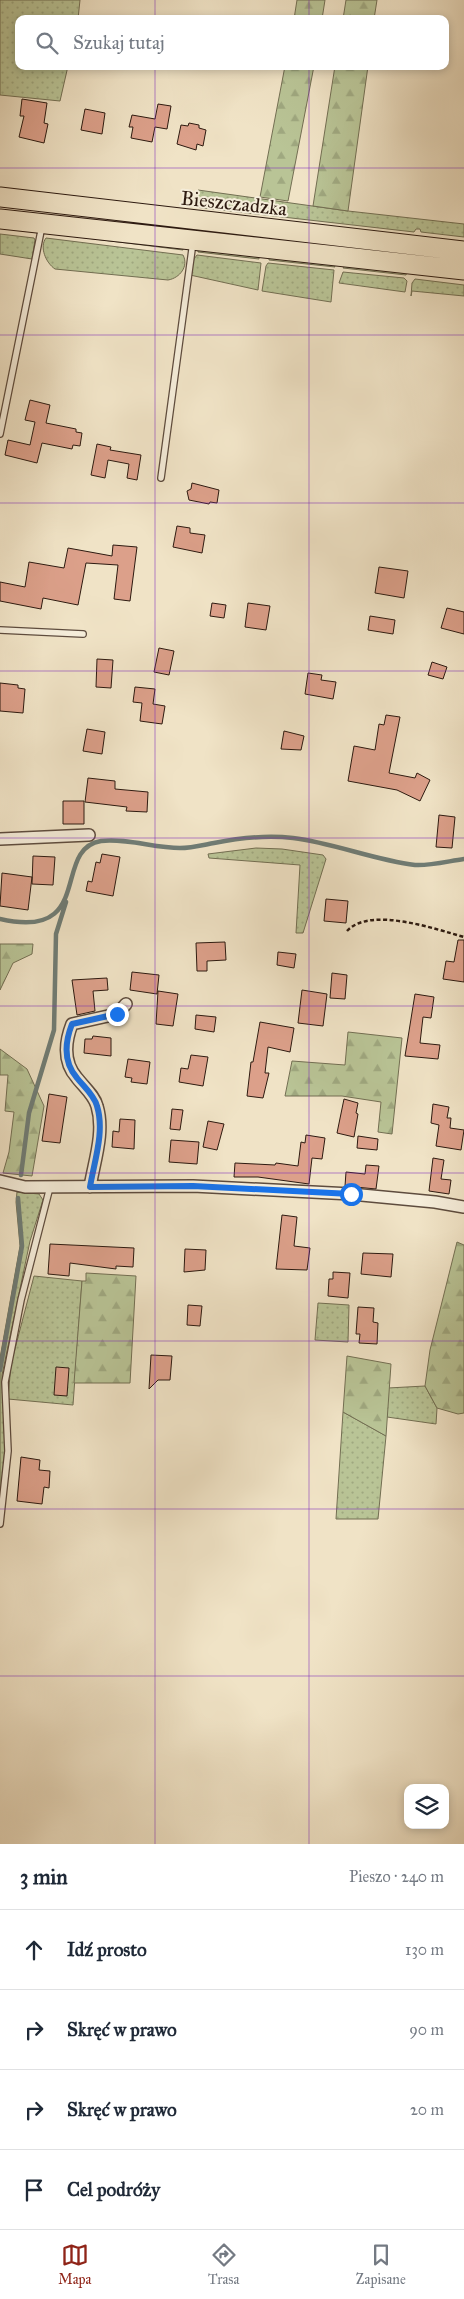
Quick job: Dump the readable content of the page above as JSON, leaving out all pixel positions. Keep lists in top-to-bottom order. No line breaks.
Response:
{"streets":{"main road":["Bieszczadzka"]},"page":{"search":"Szukaj tutaj","heading":["3 min","Pieszo · 240 m"],"list":[["Idź prosto","130 m"],["Skręć w prawo","90 m"],["Skręć w prawo","20 m"],"Cel podróży"],"nav":["Mapa","Trasa","Zapisane"]}}
